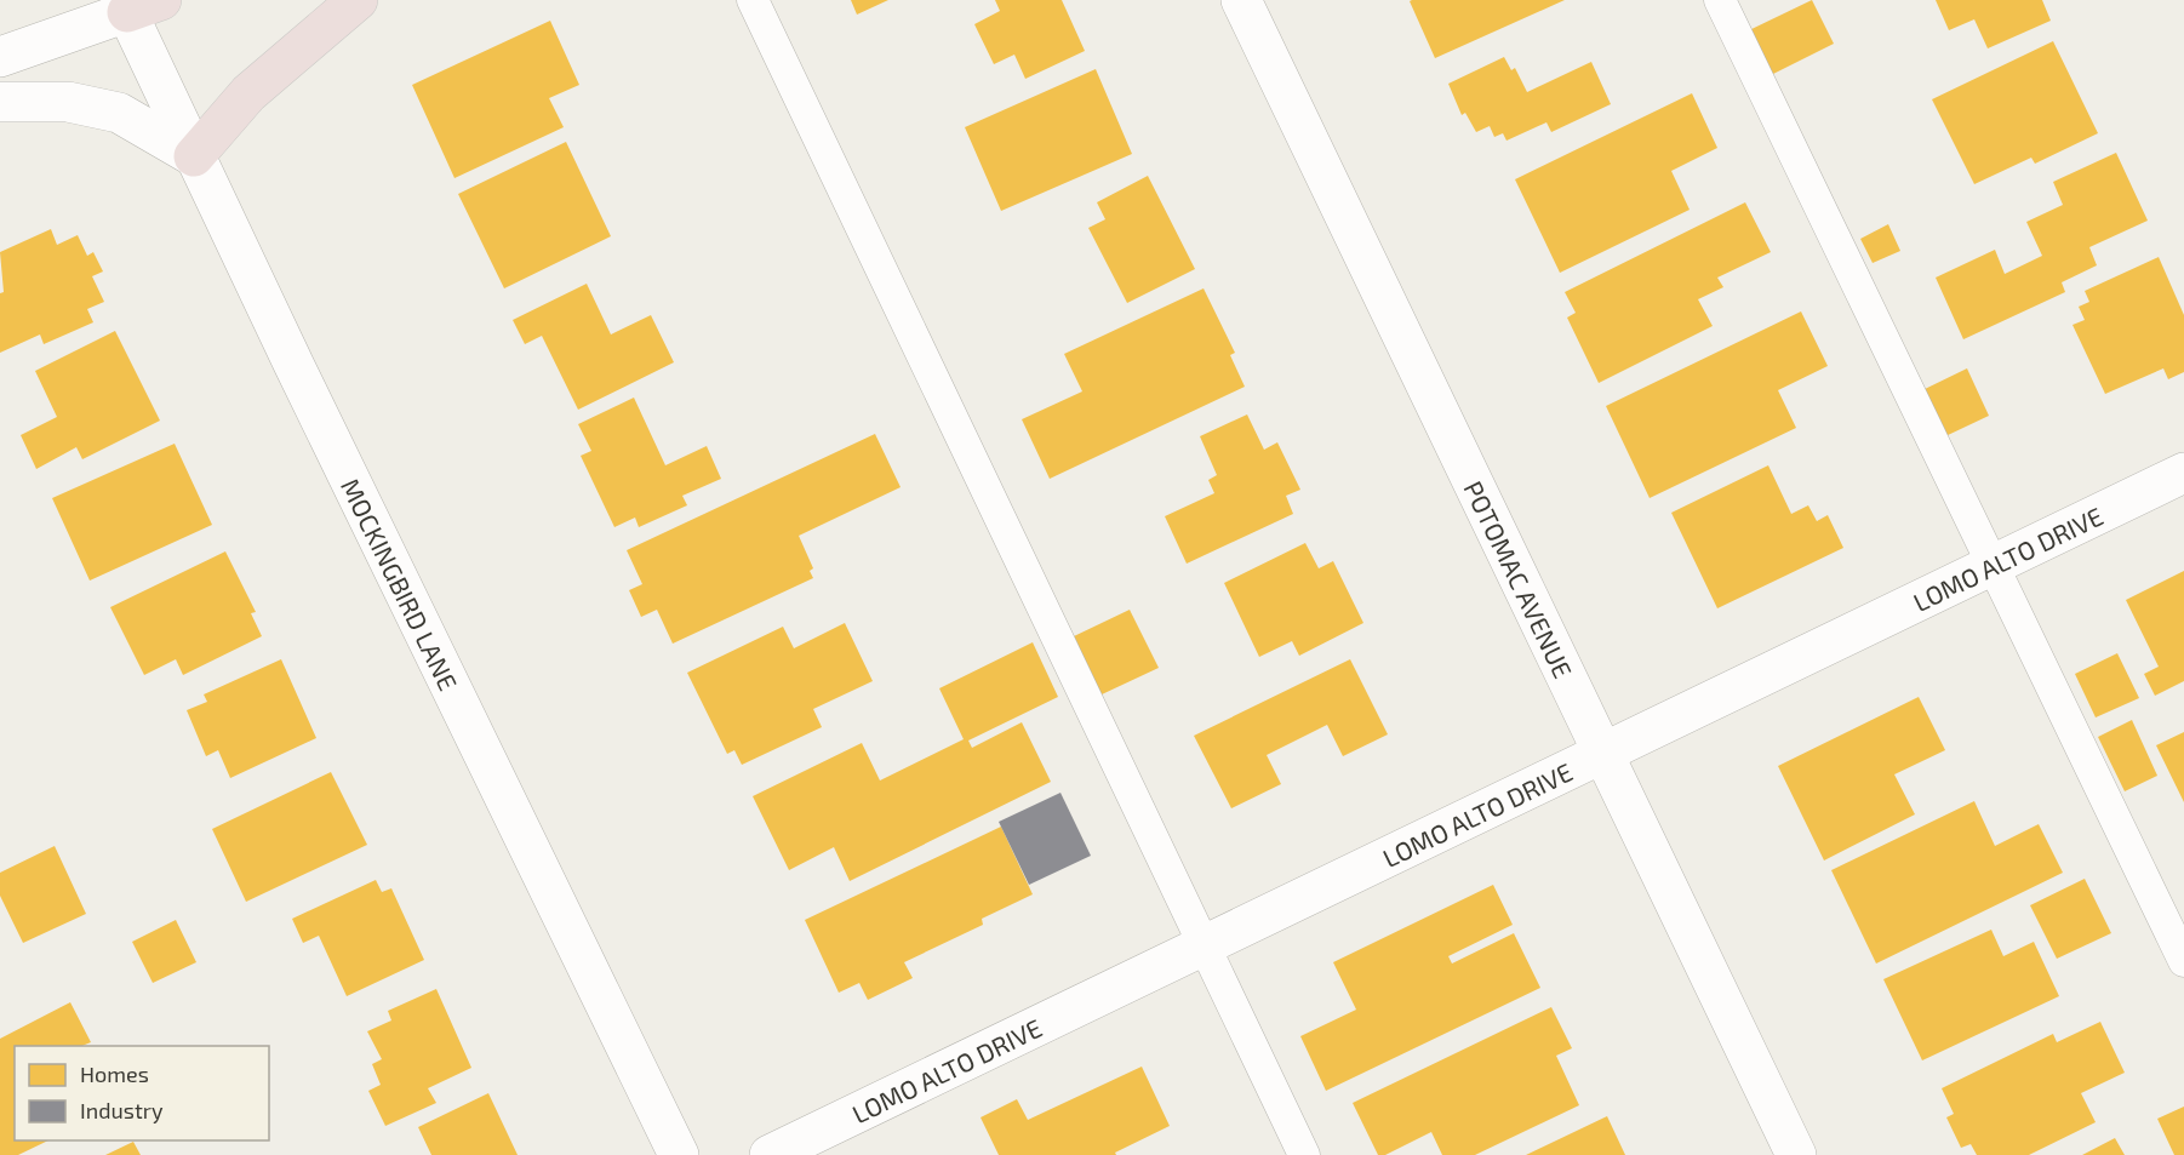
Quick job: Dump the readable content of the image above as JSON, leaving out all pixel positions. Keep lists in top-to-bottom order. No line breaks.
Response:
{"streets":{"street":["LOMO ALTO DRIVE","POTOMAC AVENUE","MOCKINGBIRD LANE"]},"crossings":[["LOMO ALTO DRIVE","POTOMAC AVENUE"]],"legend":["Homes","Industry"]}
